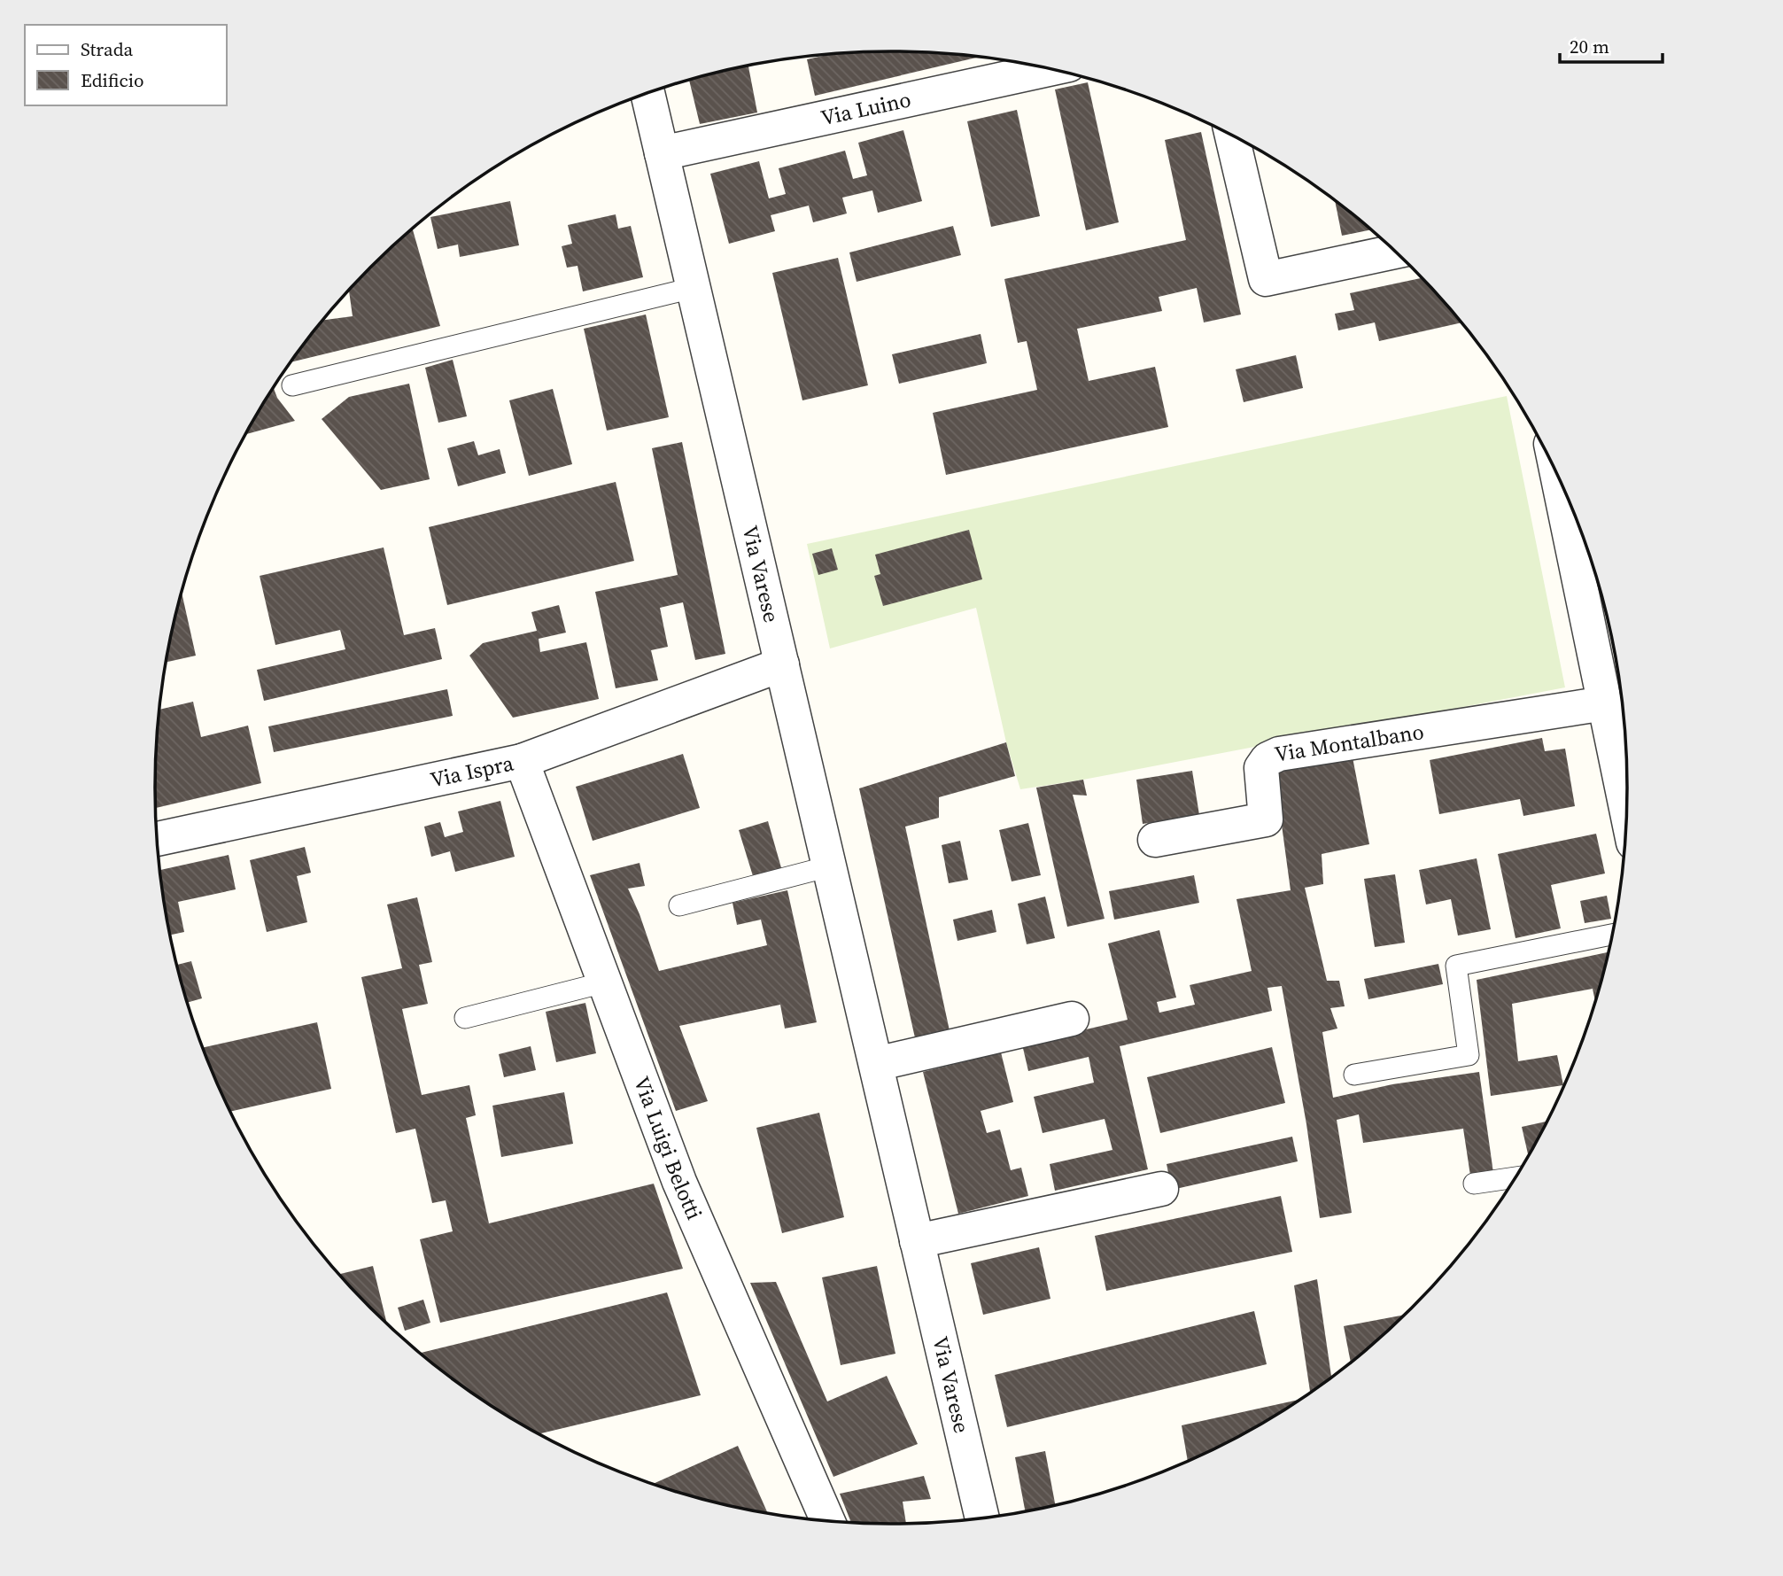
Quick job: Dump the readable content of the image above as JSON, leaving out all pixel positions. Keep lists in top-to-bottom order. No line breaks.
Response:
{"streets":{"street":["Via Luino","Via Varese","Via Montalbano","Via Ispra","Via Luigi Belotti"]},"crossings":[["Via Luino","Via Varese"],["Via Varese","Via Ispra"],["Via Ispra","Via Luigi Belotti"]],"legend":["Strada","Edificio"],"scale_bar":"20 m"}
